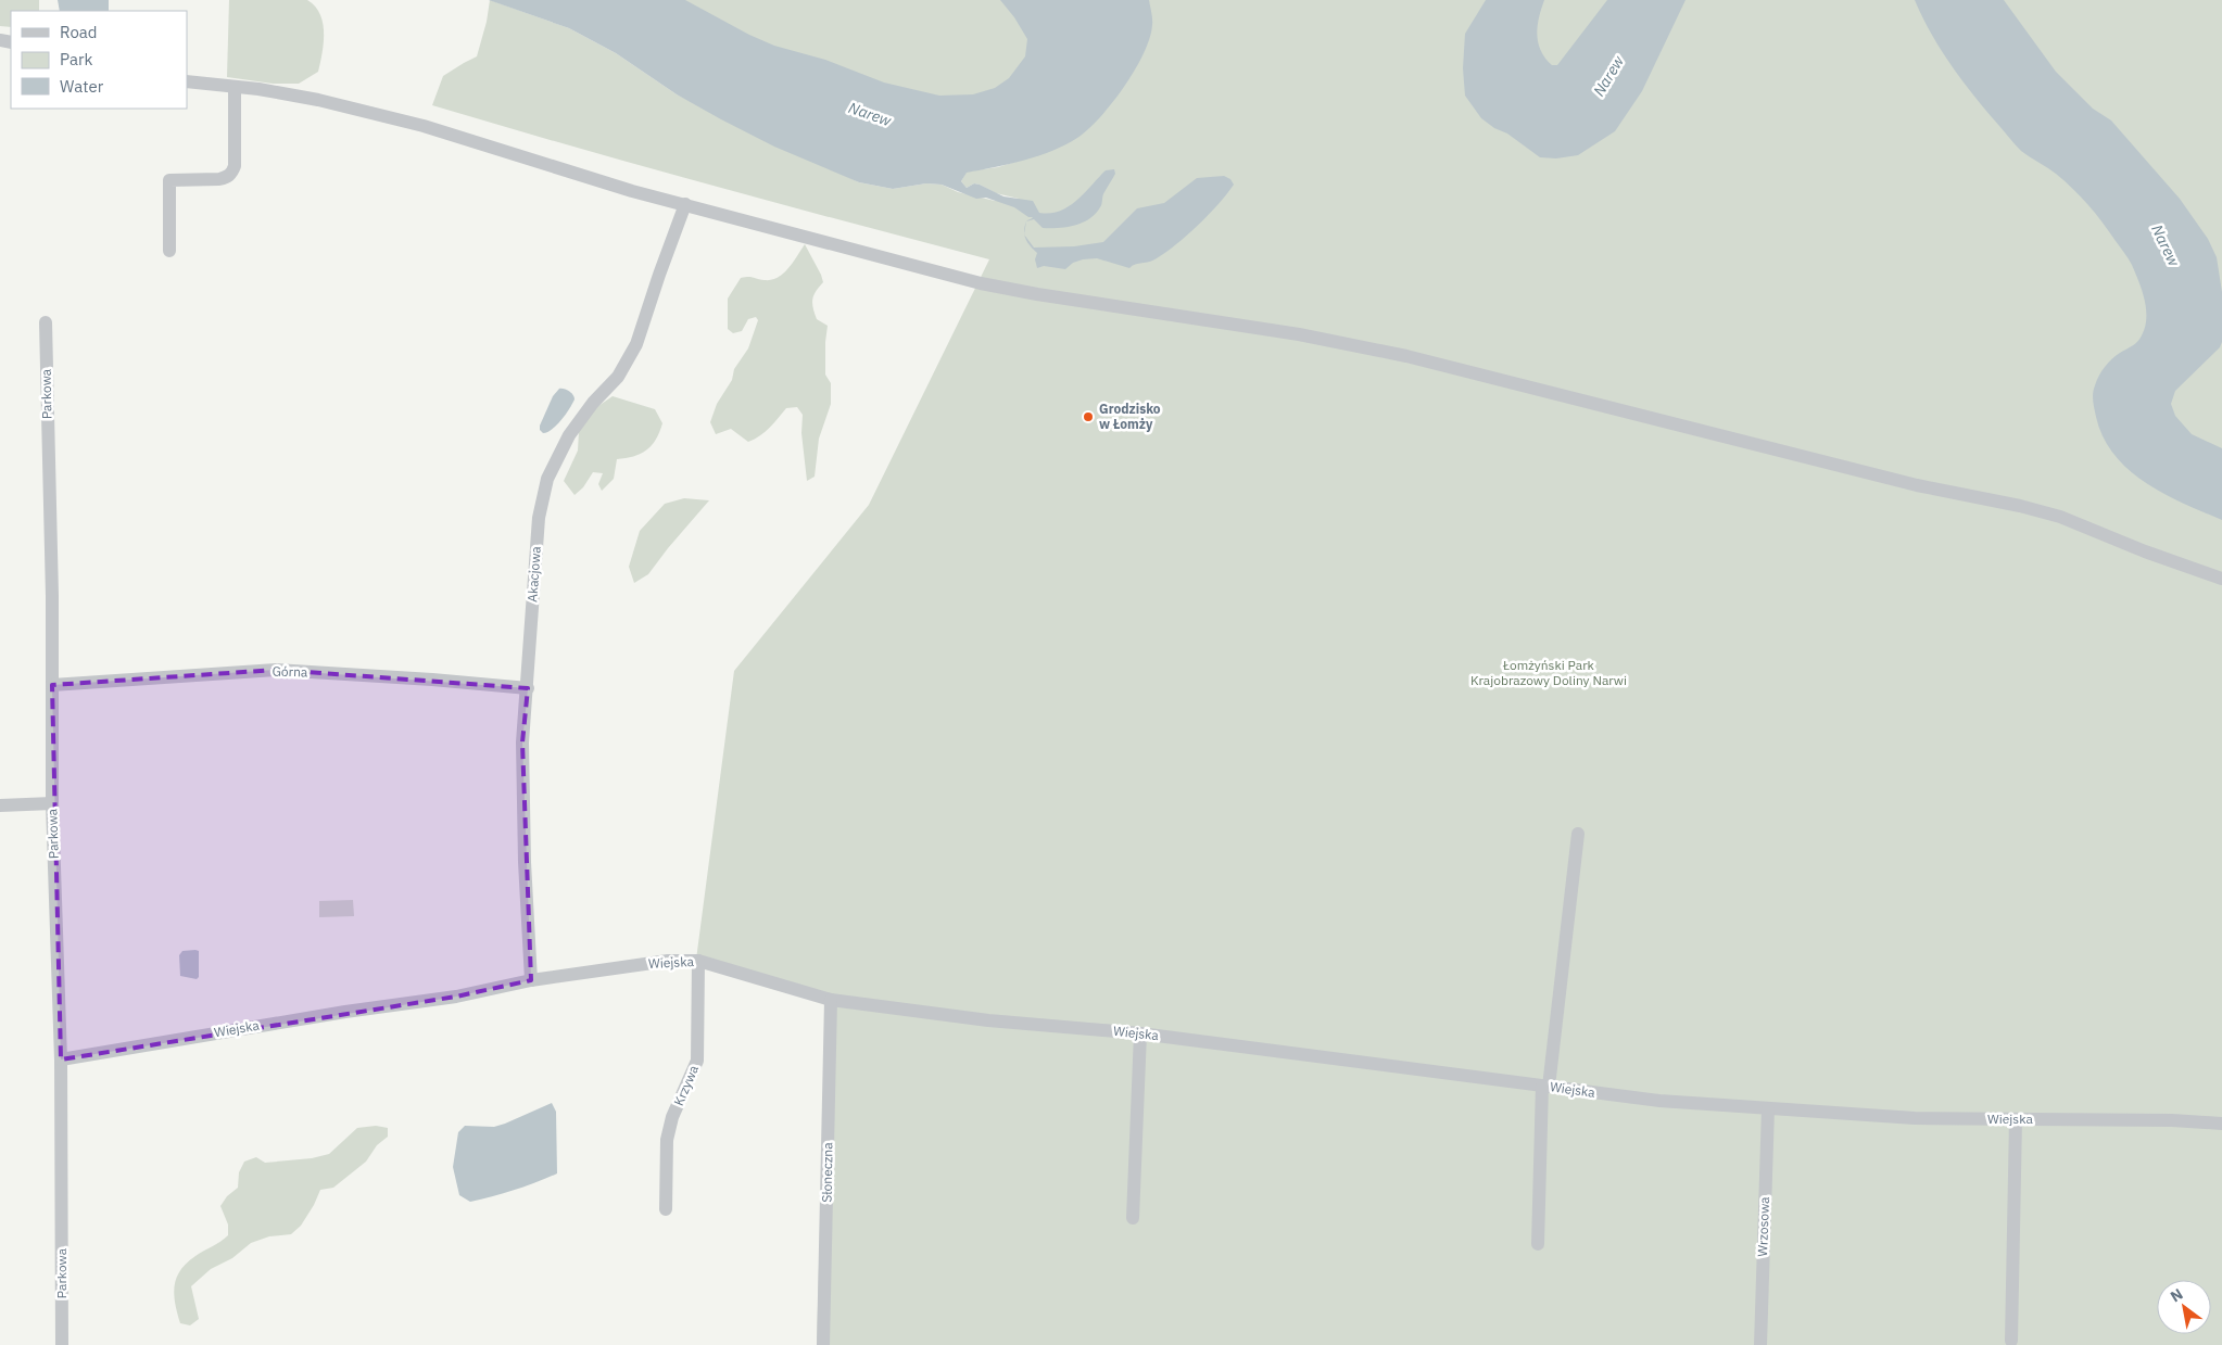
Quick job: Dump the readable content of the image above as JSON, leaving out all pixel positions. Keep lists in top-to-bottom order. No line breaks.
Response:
{"streets":{"street":["Parkowa","Akacjowa","Górna","Wiejska","Krzywa","Słoneczna","Wrzosowa"]},"crossings":[["Parkowa","Górna"],["Parkowa","Wiejska"],["Akacjowa","Górna"],["Akacjowa","Wiejska"],["Wiejska","Krzywa"],["Wiejska","Słoneczna"],["Wiejska","Wrzosowa"]],"water":["Narew"],"parks":["Łomżyński Park Krajobrazowy Doliny Narwi"],"places":["Grodzisko w Łomży"],"legend":["Road","Park","Water"],"north":"top left"}
